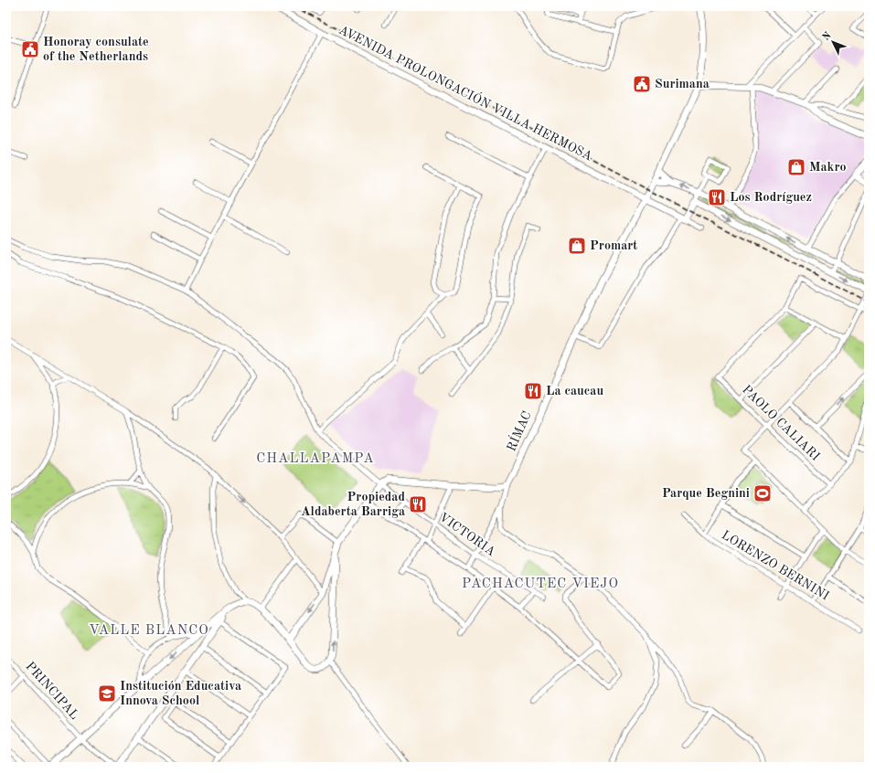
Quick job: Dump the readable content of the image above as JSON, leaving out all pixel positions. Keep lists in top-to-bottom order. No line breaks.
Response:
{"streets":{"street":["AVENIDA PROLONGACIÓN VILLA HERMOSA","PAOLO CALIARI","RÍMAC","VICTORIA","LORENZO BERNINI","PRINCIPAL"]},"crossings":[["AVENIDA PROLONGACIÓN VILLA HERMOSA","RÍMAC"]],"districts":["CHALLAPAMPA","PACHACUTEC VIEJO","VALLE BLANCO"],"places":{"public building":["Honoray consulate of the Netherlands","Surimana"],"shop":["Makro","Promart"],"restaurant":["Los Rodríguez","La caucau","Propiedad Aldaberta Barriga"],"sports":["Parque Begnini"],"school or university":["Institución Educativa Innova School"]},"north":"top left"}
